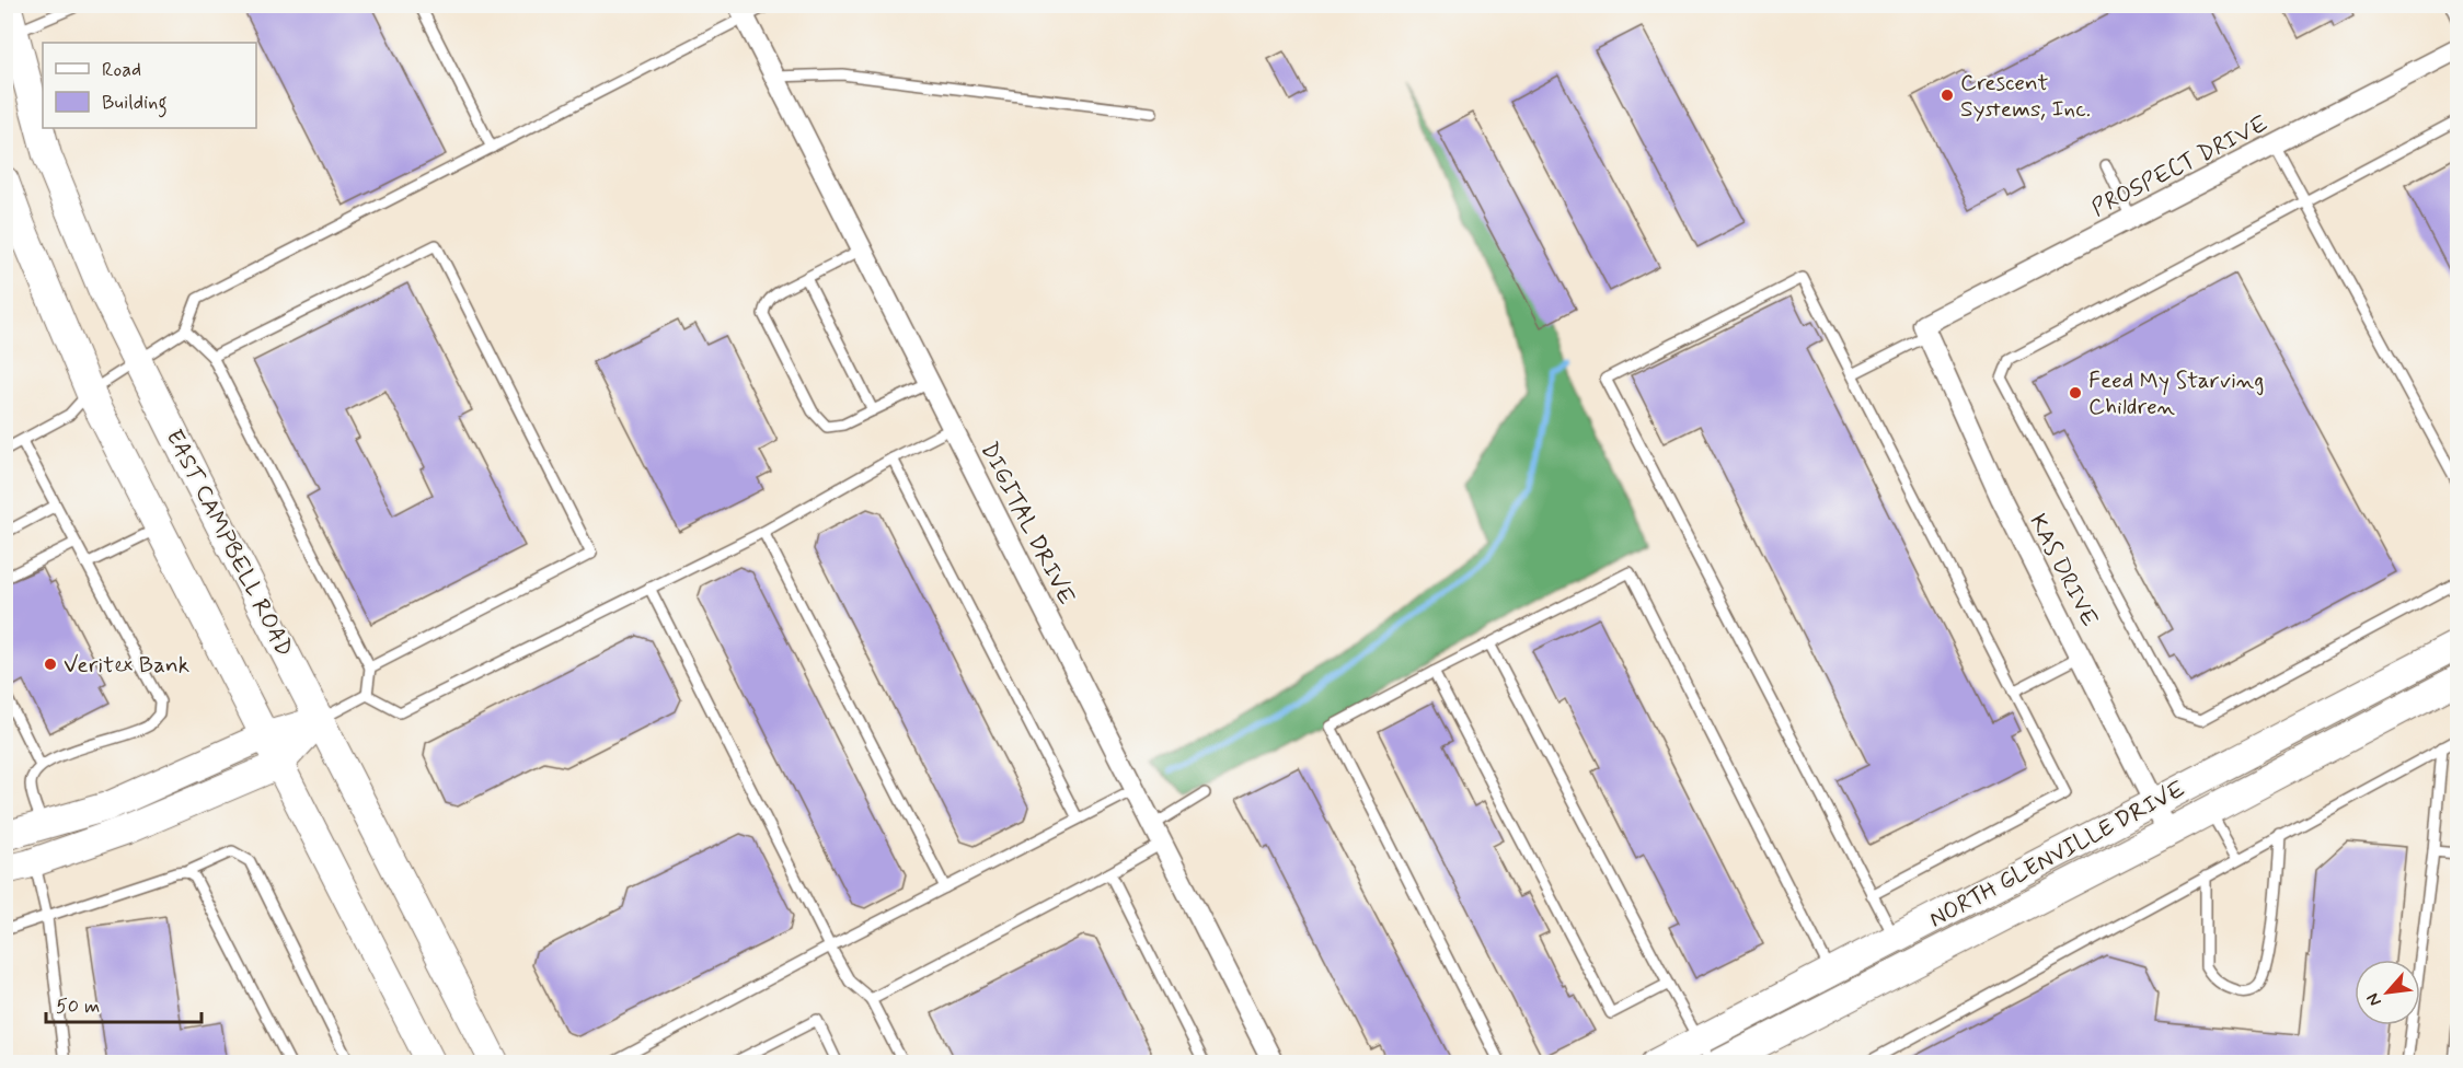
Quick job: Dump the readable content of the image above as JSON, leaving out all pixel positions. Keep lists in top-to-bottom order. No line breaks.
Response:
{"streets":{"street":["PROSPECT DRIVE","DIGITAL DRIVE","EAST CAMPBELL ROAD","KAS DRIVE","NORTH GLENVILLE DRIVE"]},"crossings":[["PROSPECT DRIVE","KAS DRIVE"],["KAS DRIVE","NORTH GLENVILLE DRIVE"]],"places":["Crescent Systems, Inc.","Feed My Starving Children","Veritex Bank"],"legend":["Road","Building"],"scale_bar":"50 m","north":"bottom left"}
